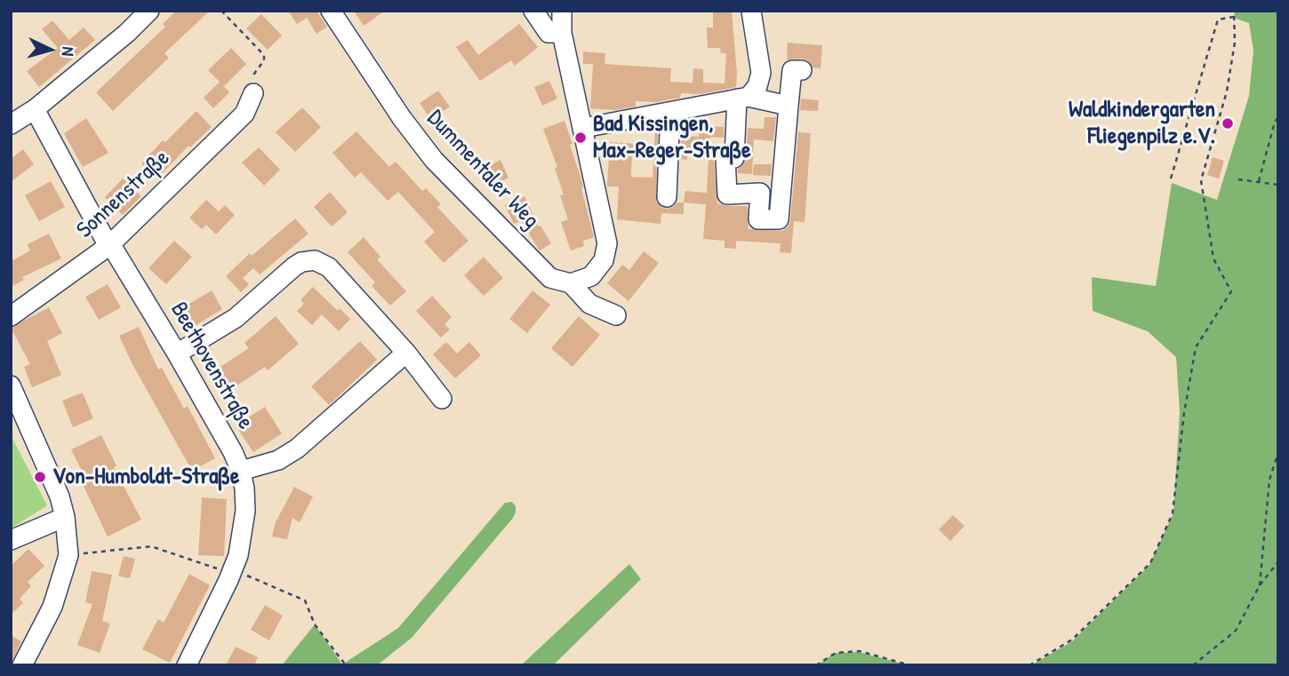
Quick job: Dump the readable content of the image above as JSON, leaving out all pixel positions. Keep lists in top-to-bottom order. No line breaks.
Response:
{"streets":{"street":["Dummentaler Weg","Sonnenstraße","Beethovenstraße"]},"crossings":[["Sonnenstraße","Beethovenstraße"]],"places":["Waldkindergarten Fliegenpilz e.V.","Bad Kissingen, Max-Reger-Straße","Von-Humboldt-Straße"],"north":"right"}
